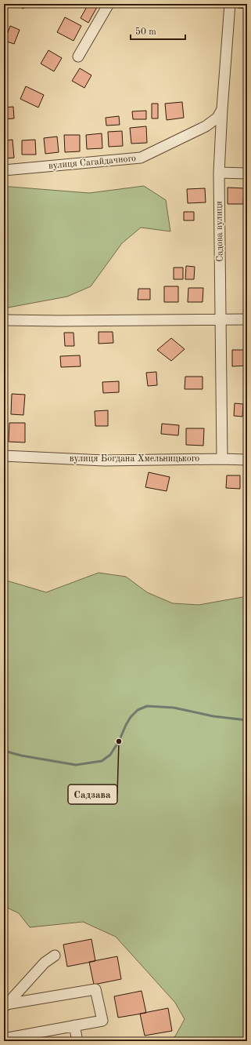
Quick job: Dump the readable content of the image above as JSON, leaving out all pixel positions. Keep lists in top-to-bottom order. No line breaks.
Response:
{"streets":{"street":["вулиця Сагайдачного","Садова вулиця","вулиця Богдана Хмельницького"]},"crossings":[["вулиця Сагайдачного","Садова вулиця"],["Садова вулиця","вулиця Богдана Хмельницького"]],"places":["Садзава"],"scale_bar":"50 m"}
